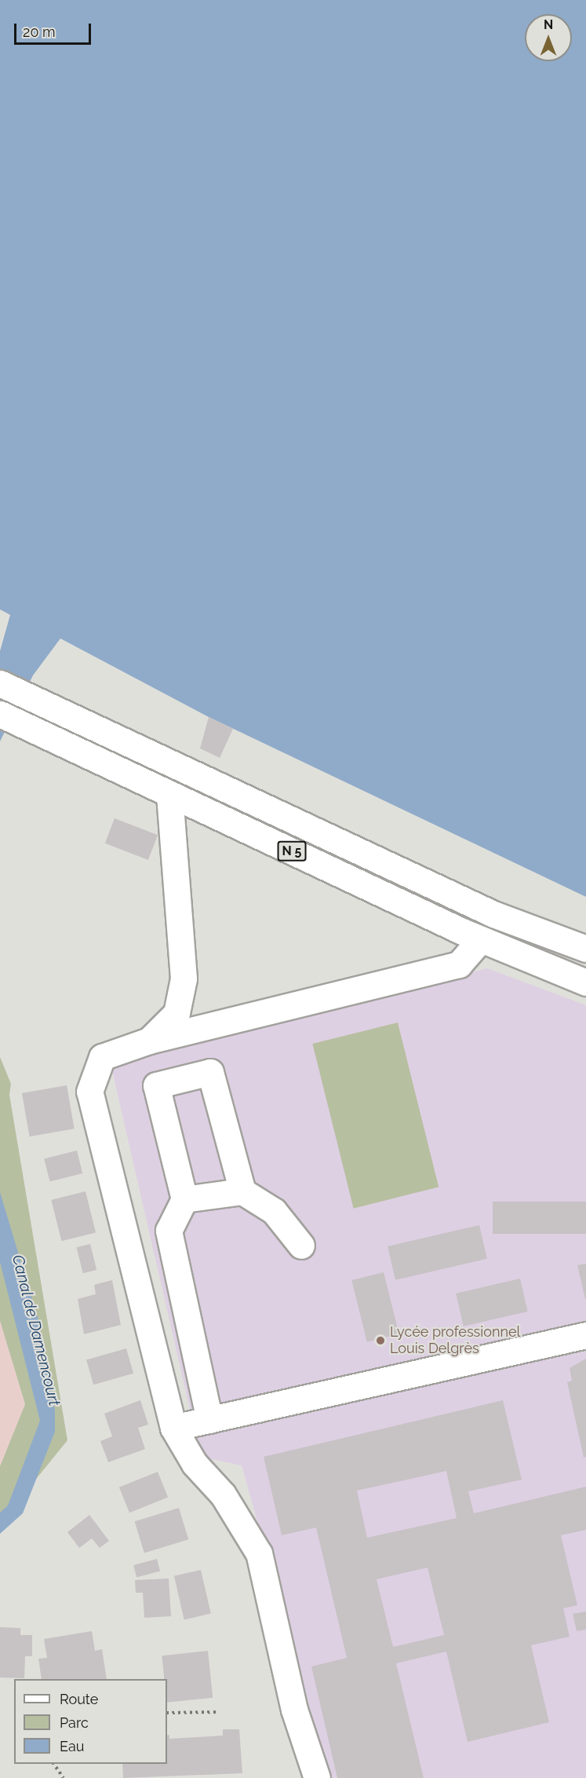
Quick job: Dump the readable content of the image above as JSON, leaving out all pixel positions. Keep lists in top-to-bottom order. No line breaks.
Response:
{"streets":{"street":["N 5"]},"water":["Canal de Damencourt"],"places":["Lycée professionnel Louis Delgrès"],"legend":["Route","Parc","Eau"],"scale_bar":"20 m","north":"top"}
